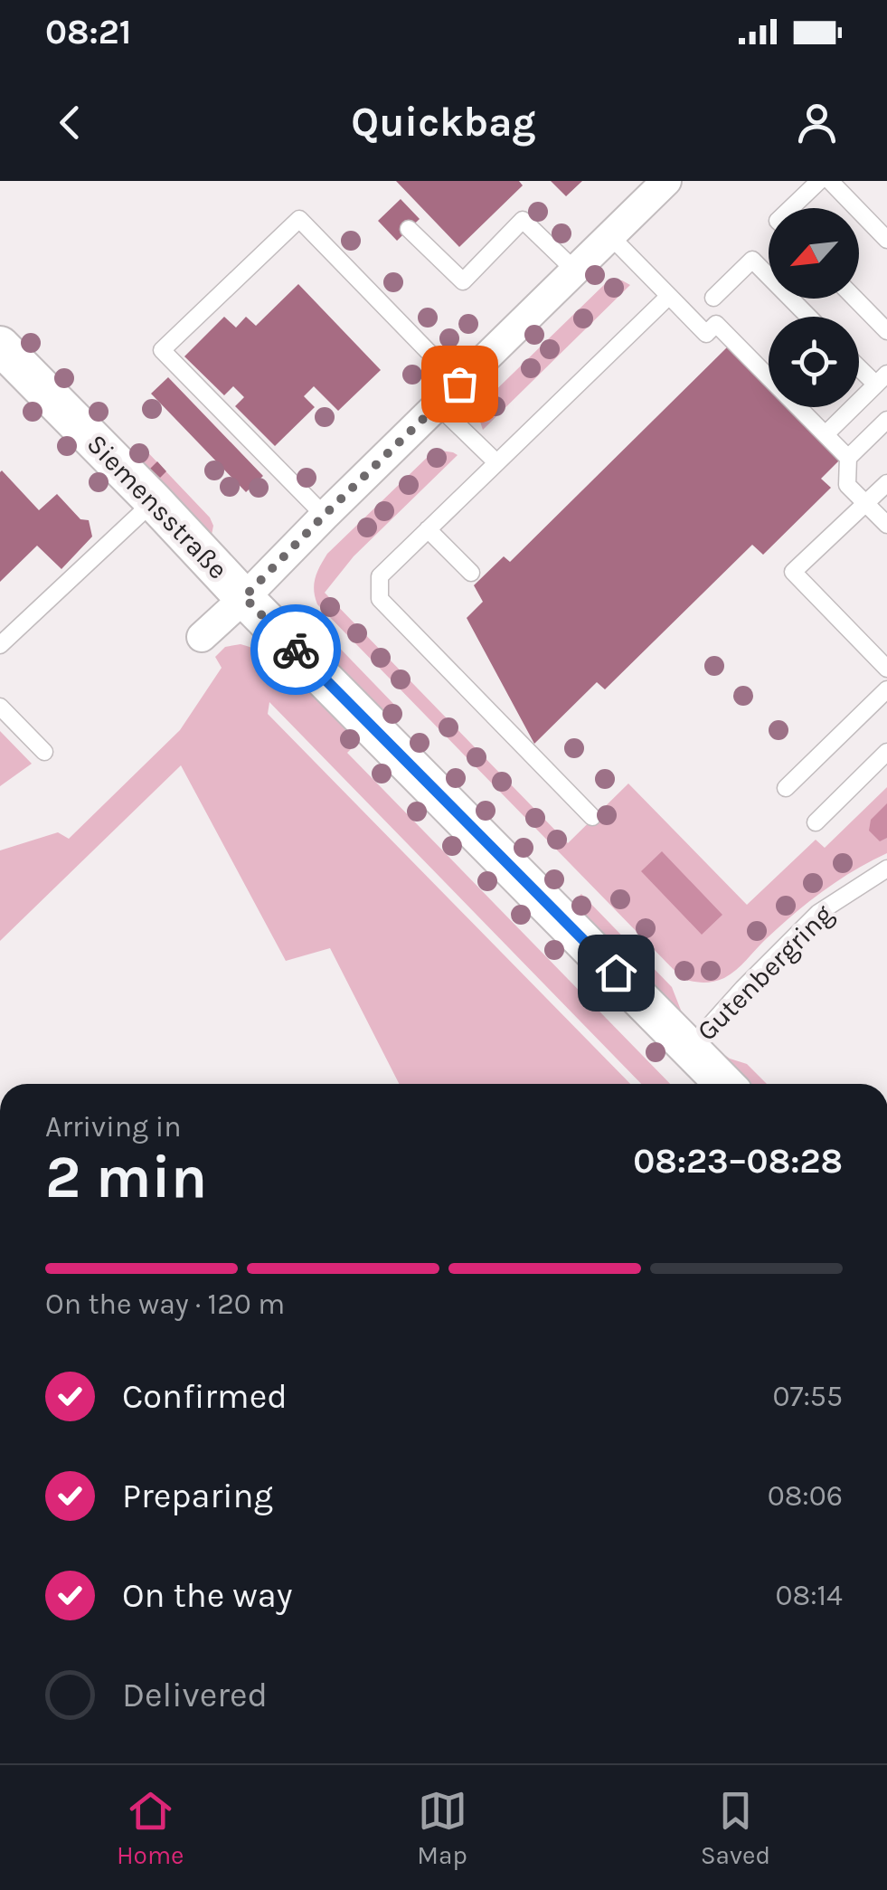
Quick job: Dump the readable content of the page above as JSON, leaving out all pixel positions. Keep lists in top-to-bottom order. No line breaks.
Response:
{"streets":{"street":["Siemensstraße"],"lane":["Gutenbergring"]},"crossings":[["Siemensstraße","Gutenbergring"]],"north":"bottom left","page":{"status":"08:21","header":"Quickbag","heading":["2 min","Arriving in","08:23–08:28"],"bar":"On the way · 120 m","list":[["Confirmed","07:55"],["Preparing","08:06"],["On the way","08:14"],"Delivered"],"tabs":["Home","Map","Saved"]}}
